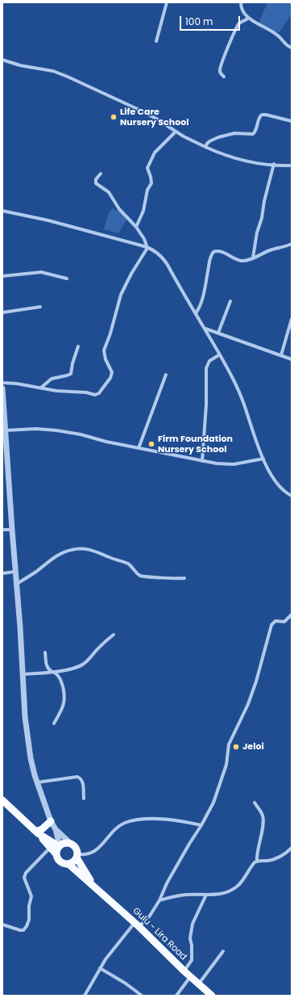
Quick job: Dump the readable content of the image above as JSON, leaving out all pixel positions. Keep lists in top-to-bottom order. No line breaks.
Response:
{"streets":{"main road":["Gulu - Lira Road"]},"places":["Life Care Nursery School","Firm Foundation Nursery School","Jeloi"],"scale_bar":"100 m"}
